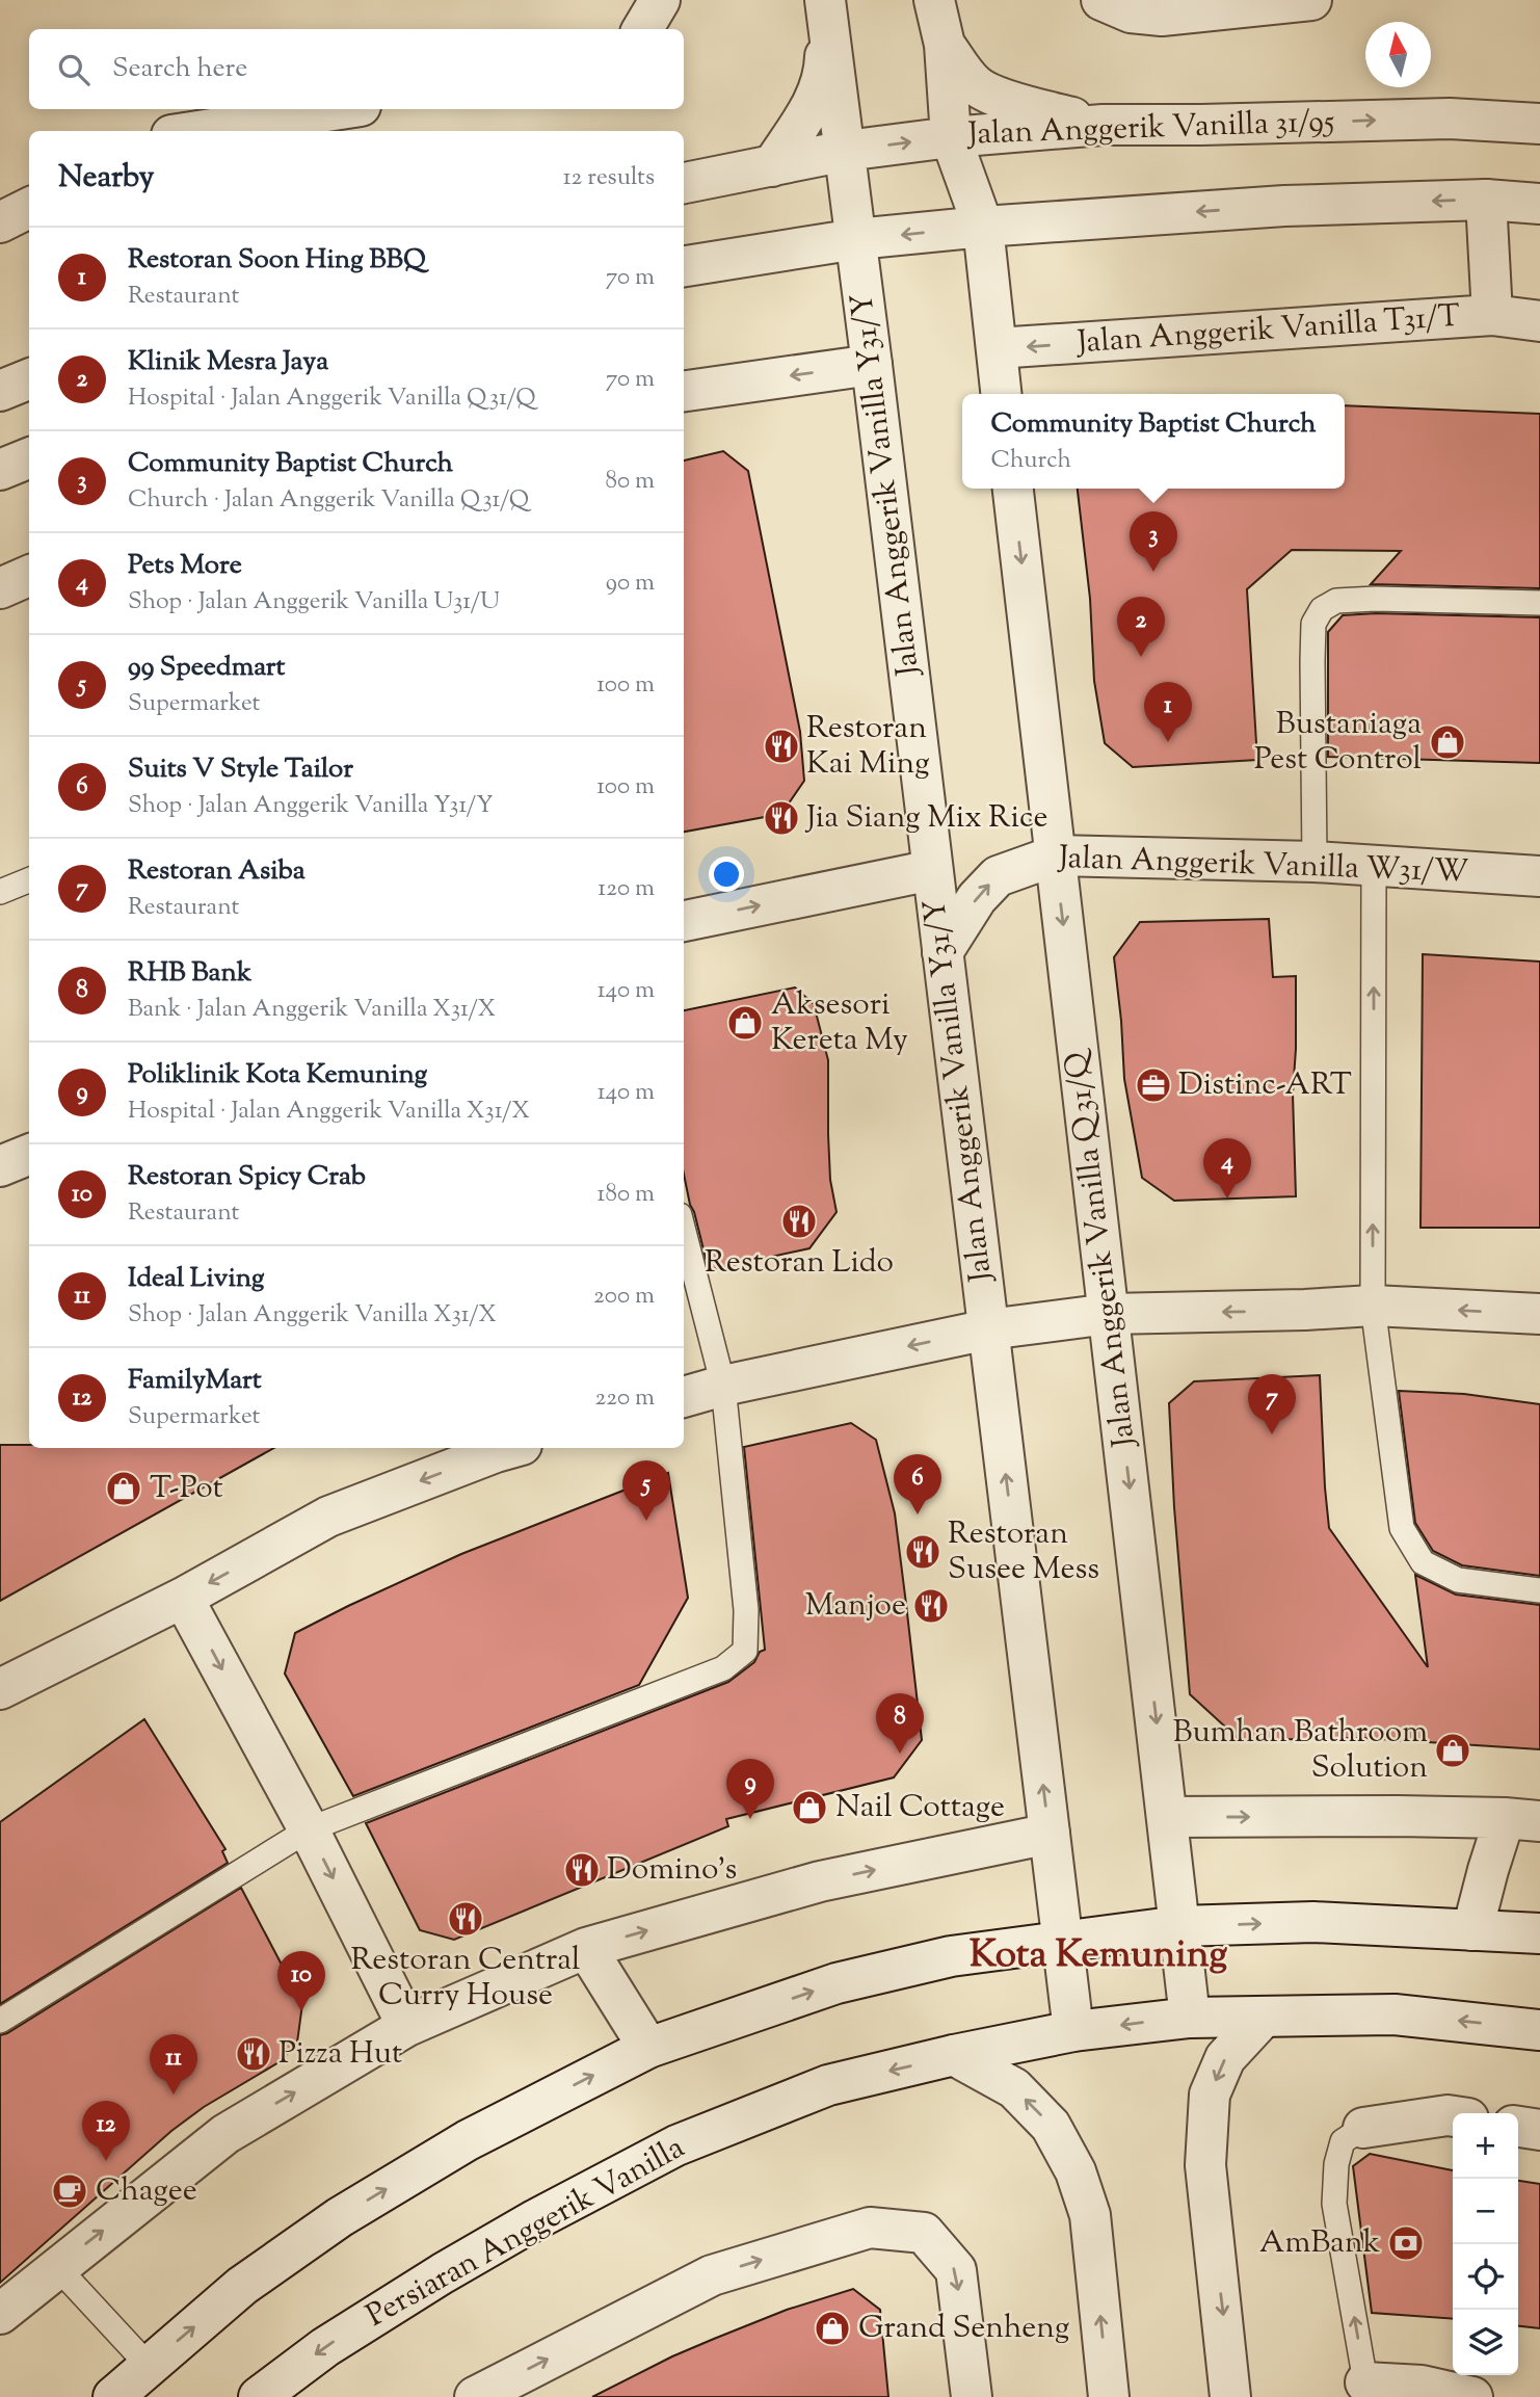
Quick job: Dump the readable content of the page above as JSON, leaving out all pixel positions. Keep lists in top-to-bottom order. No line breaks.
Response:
{"streets":{"street":["Jalan Anggerik Vanilla 31/95","Jalan Anggerik Vanilla T31/T","Jalan Anggerik Vanilla Y31/Y","Jalan Anggerik Vanilla W31/W","Jalan Anggerik Vanilla Q31/Q","Persiaran Anggerik Vanilla"]},"crossings":[["Jalan Anggerik Vanilla 31/95","Jalan Anggerik Vanilla Y31/Y"],["Jalan Anggerik Vanilla Y31/Y","Jalan Anggerik Vanilla W31/W"],["Jalan Anggerik Vanilla Y31/Y","Persiaran Anggerik Vanilla"],["Jalan Anggerik Vanilla W31/W","Jalan Anggerik Vanilla Q31/Q"],["Jalan Anggerik Vanilla Q31/Q","Persiaran Anggerik Vanilla"]],"one_way":["Jalan Anggerik Vanilla Q31/Q"],"districts":["Kota Kemuning"],"places":{"shop":["Bustaniaga Pest Control","Aksesori Kereta My","T-Pot","Bumhan Bathroom Solution","Nail Cottage","Grand Senheng"],"restaurant":["Restoran Kai Ming","Jia Siang Mix Rice","Restoran Lido","Restoran Susee Mess","Manjoe","Domino's","Restoran Central Curry House","Pizza Hut"],"office":["Distinc-ART"],"cafe":["Chagee"],"bank":["AmBank"]},"north":"top","page":{"search":"Search here","heading":["Nearby","12 results"],"list":[{"mark":"1","name":"Restoran Soon Hing BBQ","note":"Restaurant","value":"70 m"},{"mark":"2","name":"Klinik Mesra Jaya","note":"Hospital · Jalan Anggerik Vanilla Q31/Q","value":"70 m"},{"mark":"3","name":"Community Baptist Church","note":"Church · Jalan Anggerik Vanilla Q31/Q","value":"80 m"},{"mark":"4","name":"Pets More","note":"Shop · Jalan Anggerik Vanilla U31/U","value":"90 m"},{"mark":"5","name":"99 Speedmart","note":"Supermarket","value":"100 m"},{"mark":"6","name":"Suits V Style Tailor","note":"Shop · Jalan Anggerik Vanilla Y31/Y","value":"100 m"},{"mark":"7","name":"Restoran Asiba","note":"Restaurant","value":"120 m"},{"mark":"8","name":"RHB Bank","note":"Bank · Jalan Anggerik Vanilla X31/X","value":"140 m"},{"mark":"9","name":"Poliklinik Kota Kemuning","note":"Hospital · Jalan Anggerik Vanilla X31/X","value":"140 m"},{"mark":"10","name":"Restoran Spicy Crab","note":"Restaurant","value":"180 m"},{"mark":"11","name":"Ideal Living","note":"Shop · Jalan Anggerik Vanilla X31/X","value":"200 m"},{"mark":"12","name":"FamilyMart","note":"Supermarket","value":"220 m"}],"popup":["Community Baptist Church","Church"],"pins":["3","2","1","4","7","6","5","8","9","10","11","12"],"map_buttons":["+","−"]}}
